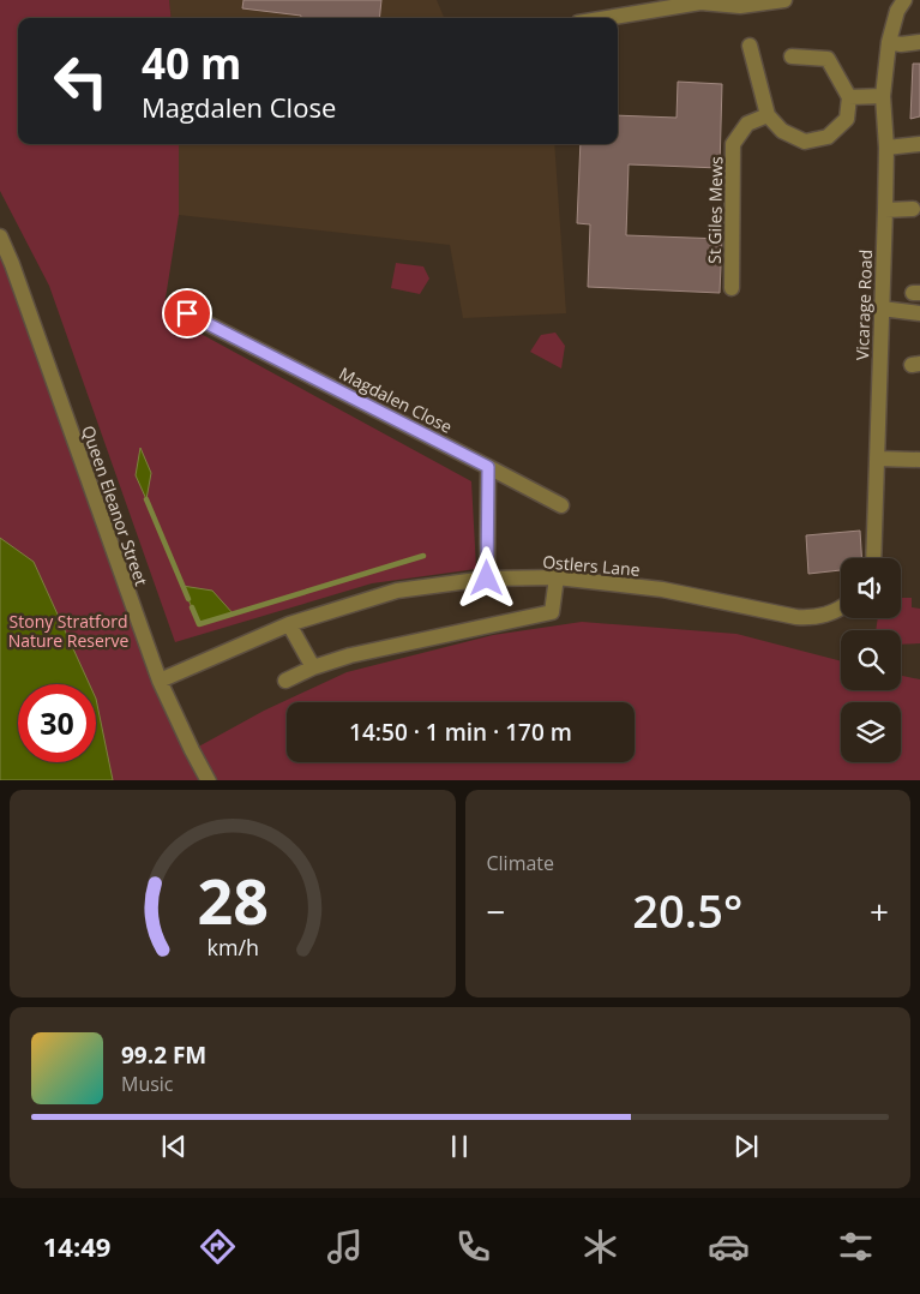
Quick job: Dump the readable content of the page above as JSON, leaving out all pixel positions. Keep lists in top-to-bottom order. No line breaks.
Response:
{"streets":{"street":["St Giles Mews","Vicarage Road","Magdalen Close","Queen Eleanor Street","Ostlers Lane"]},"crossings":[["Queen Eleanor Street","Ostlers Lane"]],"parks":["Stony Stratford Nature Reserve"],"page":{"turn":["40 m","Magdalen Close"],"limit":"30","trip":"14:50 · 1 min · 170 m","tile":"Climate","heat":["−","20.5°","+"],"song":["99.2 FM","Music"],"tabs":"14:49","gauge":["28","km/h"]}}
